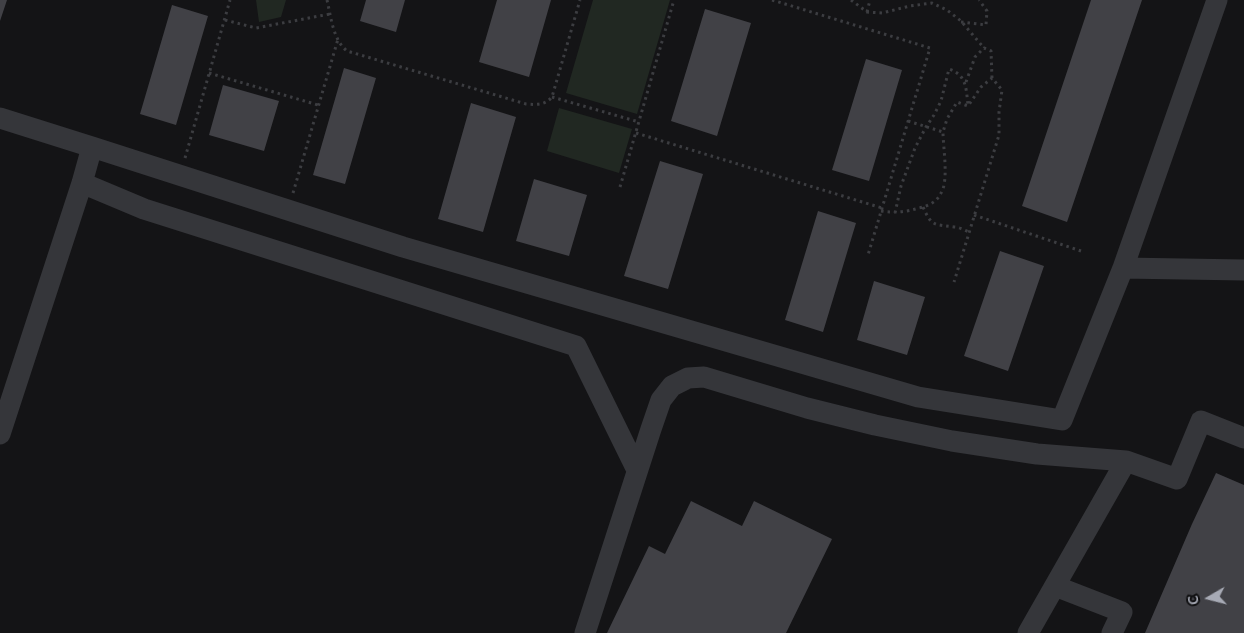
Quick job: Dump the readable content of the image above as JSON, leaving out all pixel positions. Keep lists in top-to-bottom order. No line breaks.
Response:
{"north":"left"}
